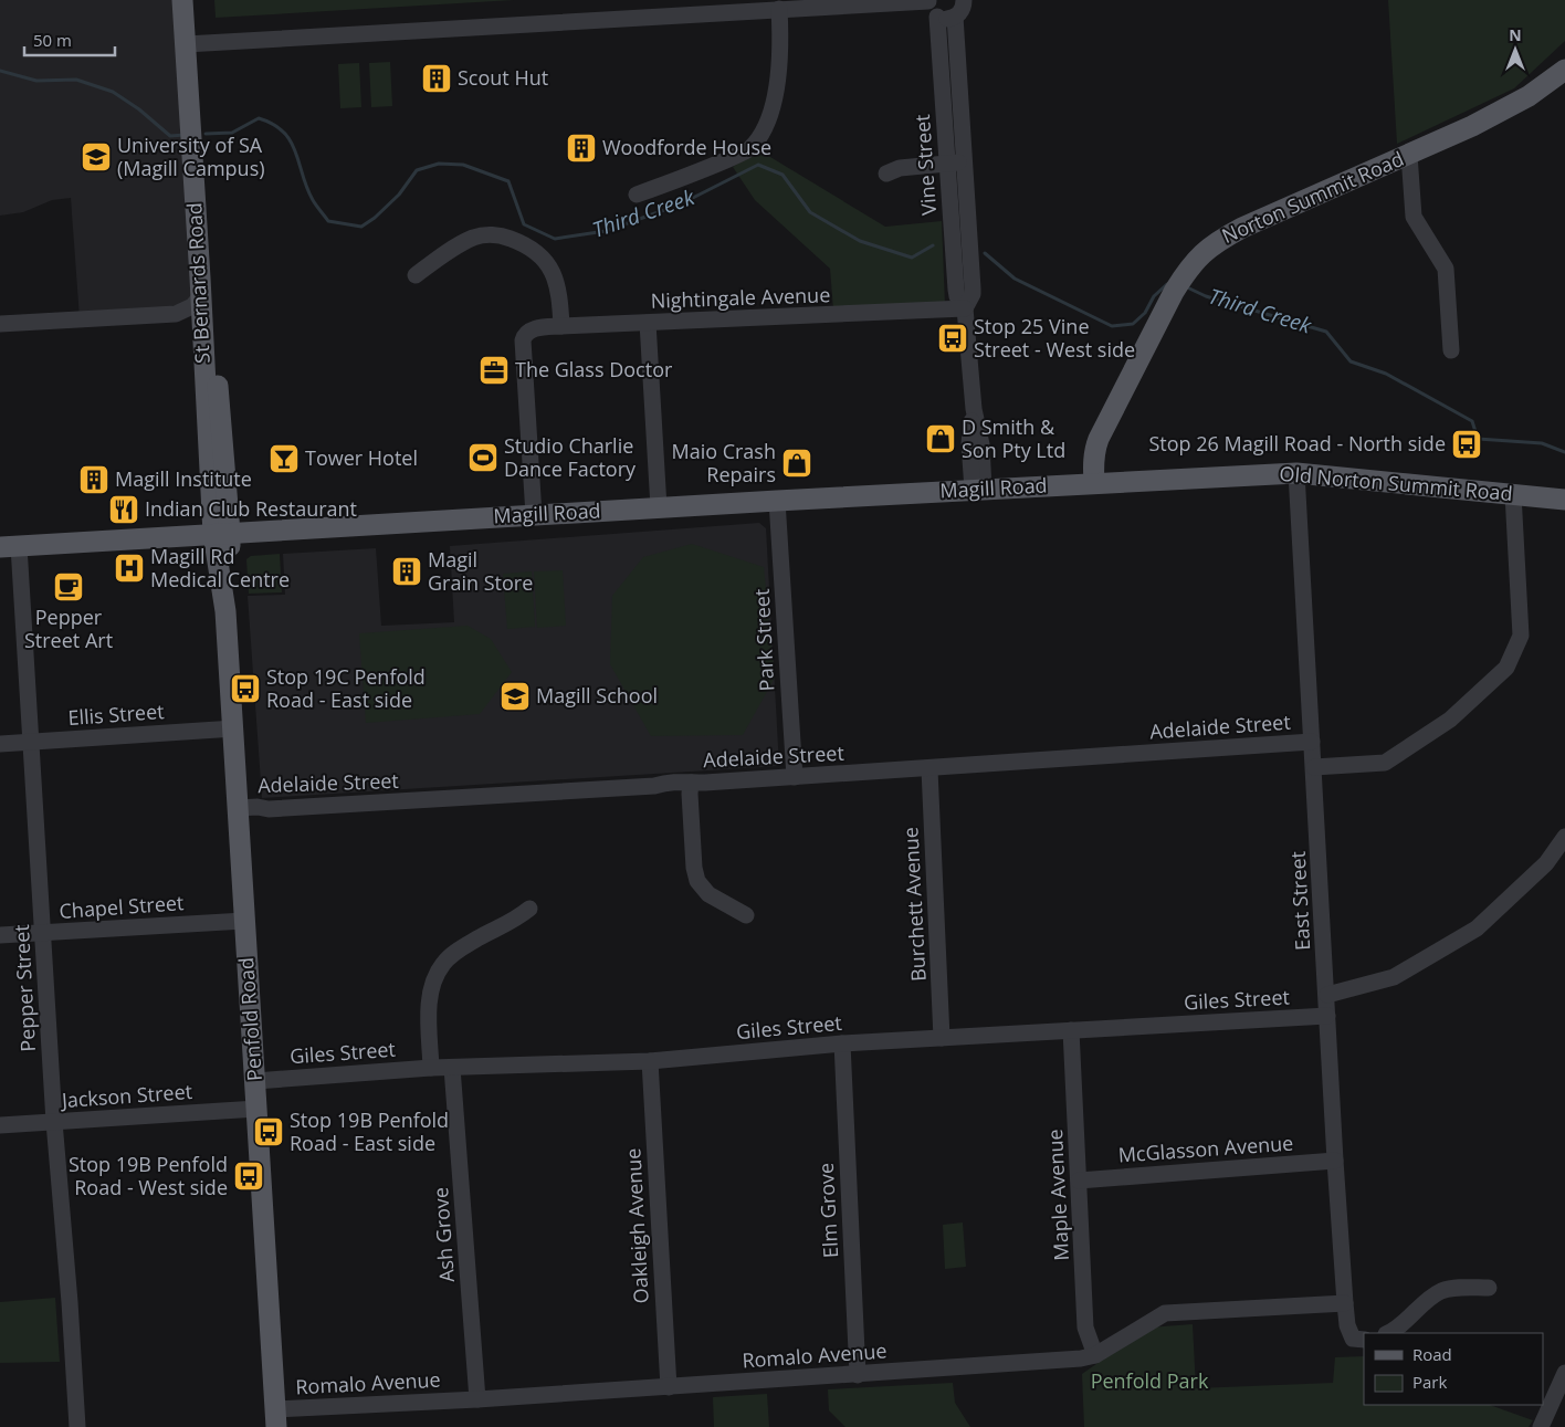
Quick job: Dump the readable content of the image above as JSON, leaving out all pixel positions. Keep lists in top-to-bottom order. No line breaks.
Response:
{"streets":{"main road":["Norton Summit Road","St Bernards Road","Old Norton Summit Road","Magill Road","Penfold Road"],"street":["Vine Street","Nightingale Avenue","Park Street","Ellis Street","Adelaide Street","East Street","Burchett Avenue","Chapel Street","Pepper Street","Giles Street","Jackson Street","McGlasson Avenue","Maple Avenue","Elm Grove","Oakleigh Avenue","Ash Grove","Romalo Avenue"]},"crossings":[["Vine Street","Nightingale Avenue"],["Vine Street","Magill Road"],["Norton Summit Road","Old Norton Summit Road"],["Norton Summit Road","Magill Road"],["St Bernards Road","Magill Road"],["St Bernards Road","Penfold Road"],["Nightingale Avenue","Magill Road"],["Old Norton Summit Road","Magill Road"],["Old Norton Summit Road","East Street"],["Magill Road","Park Street"],["Magill Road","Pepper Street"],["Magill Road","Penfold Road"],["Park Street","Adelaide Street"],["Ellis Street","Pepper Street"],["Ellis Street","Penfold Road"],["Adelaide Street","East Street"],["Adelaide Street","Burchett Avenue"],["Adelaide Street","Penfold Road"],["East Street","Giles Street"],["East Street","McGlasson Avenue"],["East Street","Romalo Avenue"],["Burchett Avenue","Giles Street"],["Chapel Street","Pepper Street"],["Chapel Street","Penfold Road"],["Pepper Street","Jackson Street"],["Giles Street","Penfold Road"],["Giles Street","Maple Avenue"],["Giles Street","Elm Grove"],["Giles Street","Oakleigh Avenue"],["Giles Street","Ash Grove"],["Penfold Road","Jackson Street"],["Penfold Road","Romalo Avenue"],["McGlasson Avenue","Maple Avenue"],["Maple Avenue","Romalo Avenue"],["Elm Grove","Romalo Avenue"],["Oakleigh Avenue","Romalo Avenue"],["Ash Grove","Romalo Avenue"]],"water":["Third Creek"],"parks":["Penfold Park"],"places":{"building":["Scout Hut","Woodforde House","Magill Institute","Magil Grain Store"],"school or university":["University of SA (Magill Campus)","Magill School"],"bus stop":["Stop 25 Vine Street - West side","Stop 26 Magill Road - North side","Stop 19C Penfold Road - East side","Stop 19B Penfold Road - East side","Stop 19B Penfold Road - West side"],"office":["The Glass Doctor"],"shop":["D Smith & Son Pty Ltd","Maio Crash Repairs"],"sports":["Studio Charlie Dance Factory"],"bar":["Tower Hotel"],"restaurant":["Indian Club Restaurant"],"hospital":["Magill Rd Medical Centre"],"cafe":["Pepper Street Art"]},"legend":["Road","Park"],"scale_bar":"50 m","north":"top"}
